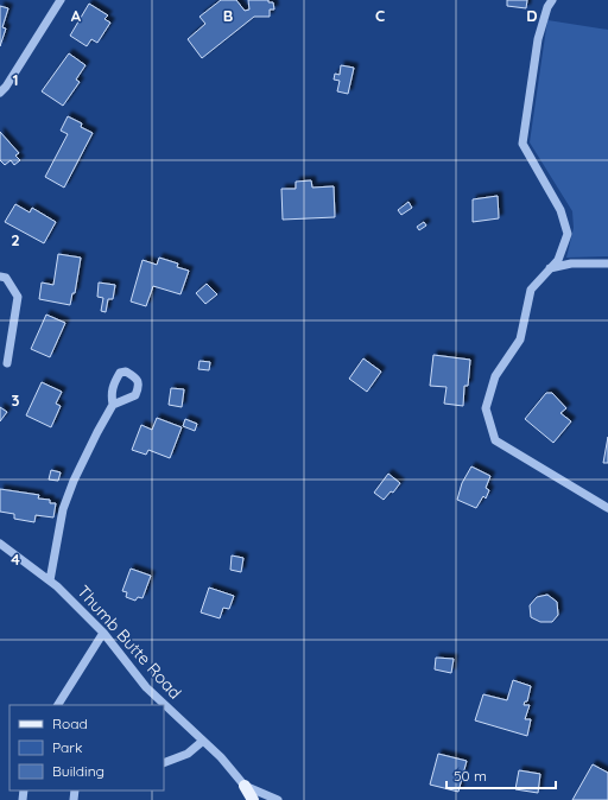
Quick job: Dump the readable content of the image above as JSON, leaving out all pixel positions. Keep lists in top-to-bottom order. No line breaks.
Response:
{"streets":{"street":["Thumb Butte Road"]},"legend":["Road","Park","Building"],"scale_bar":"50 m","grid":{"columns":["A","B","C","D"],"rows":["1","2","3","4"]}}
